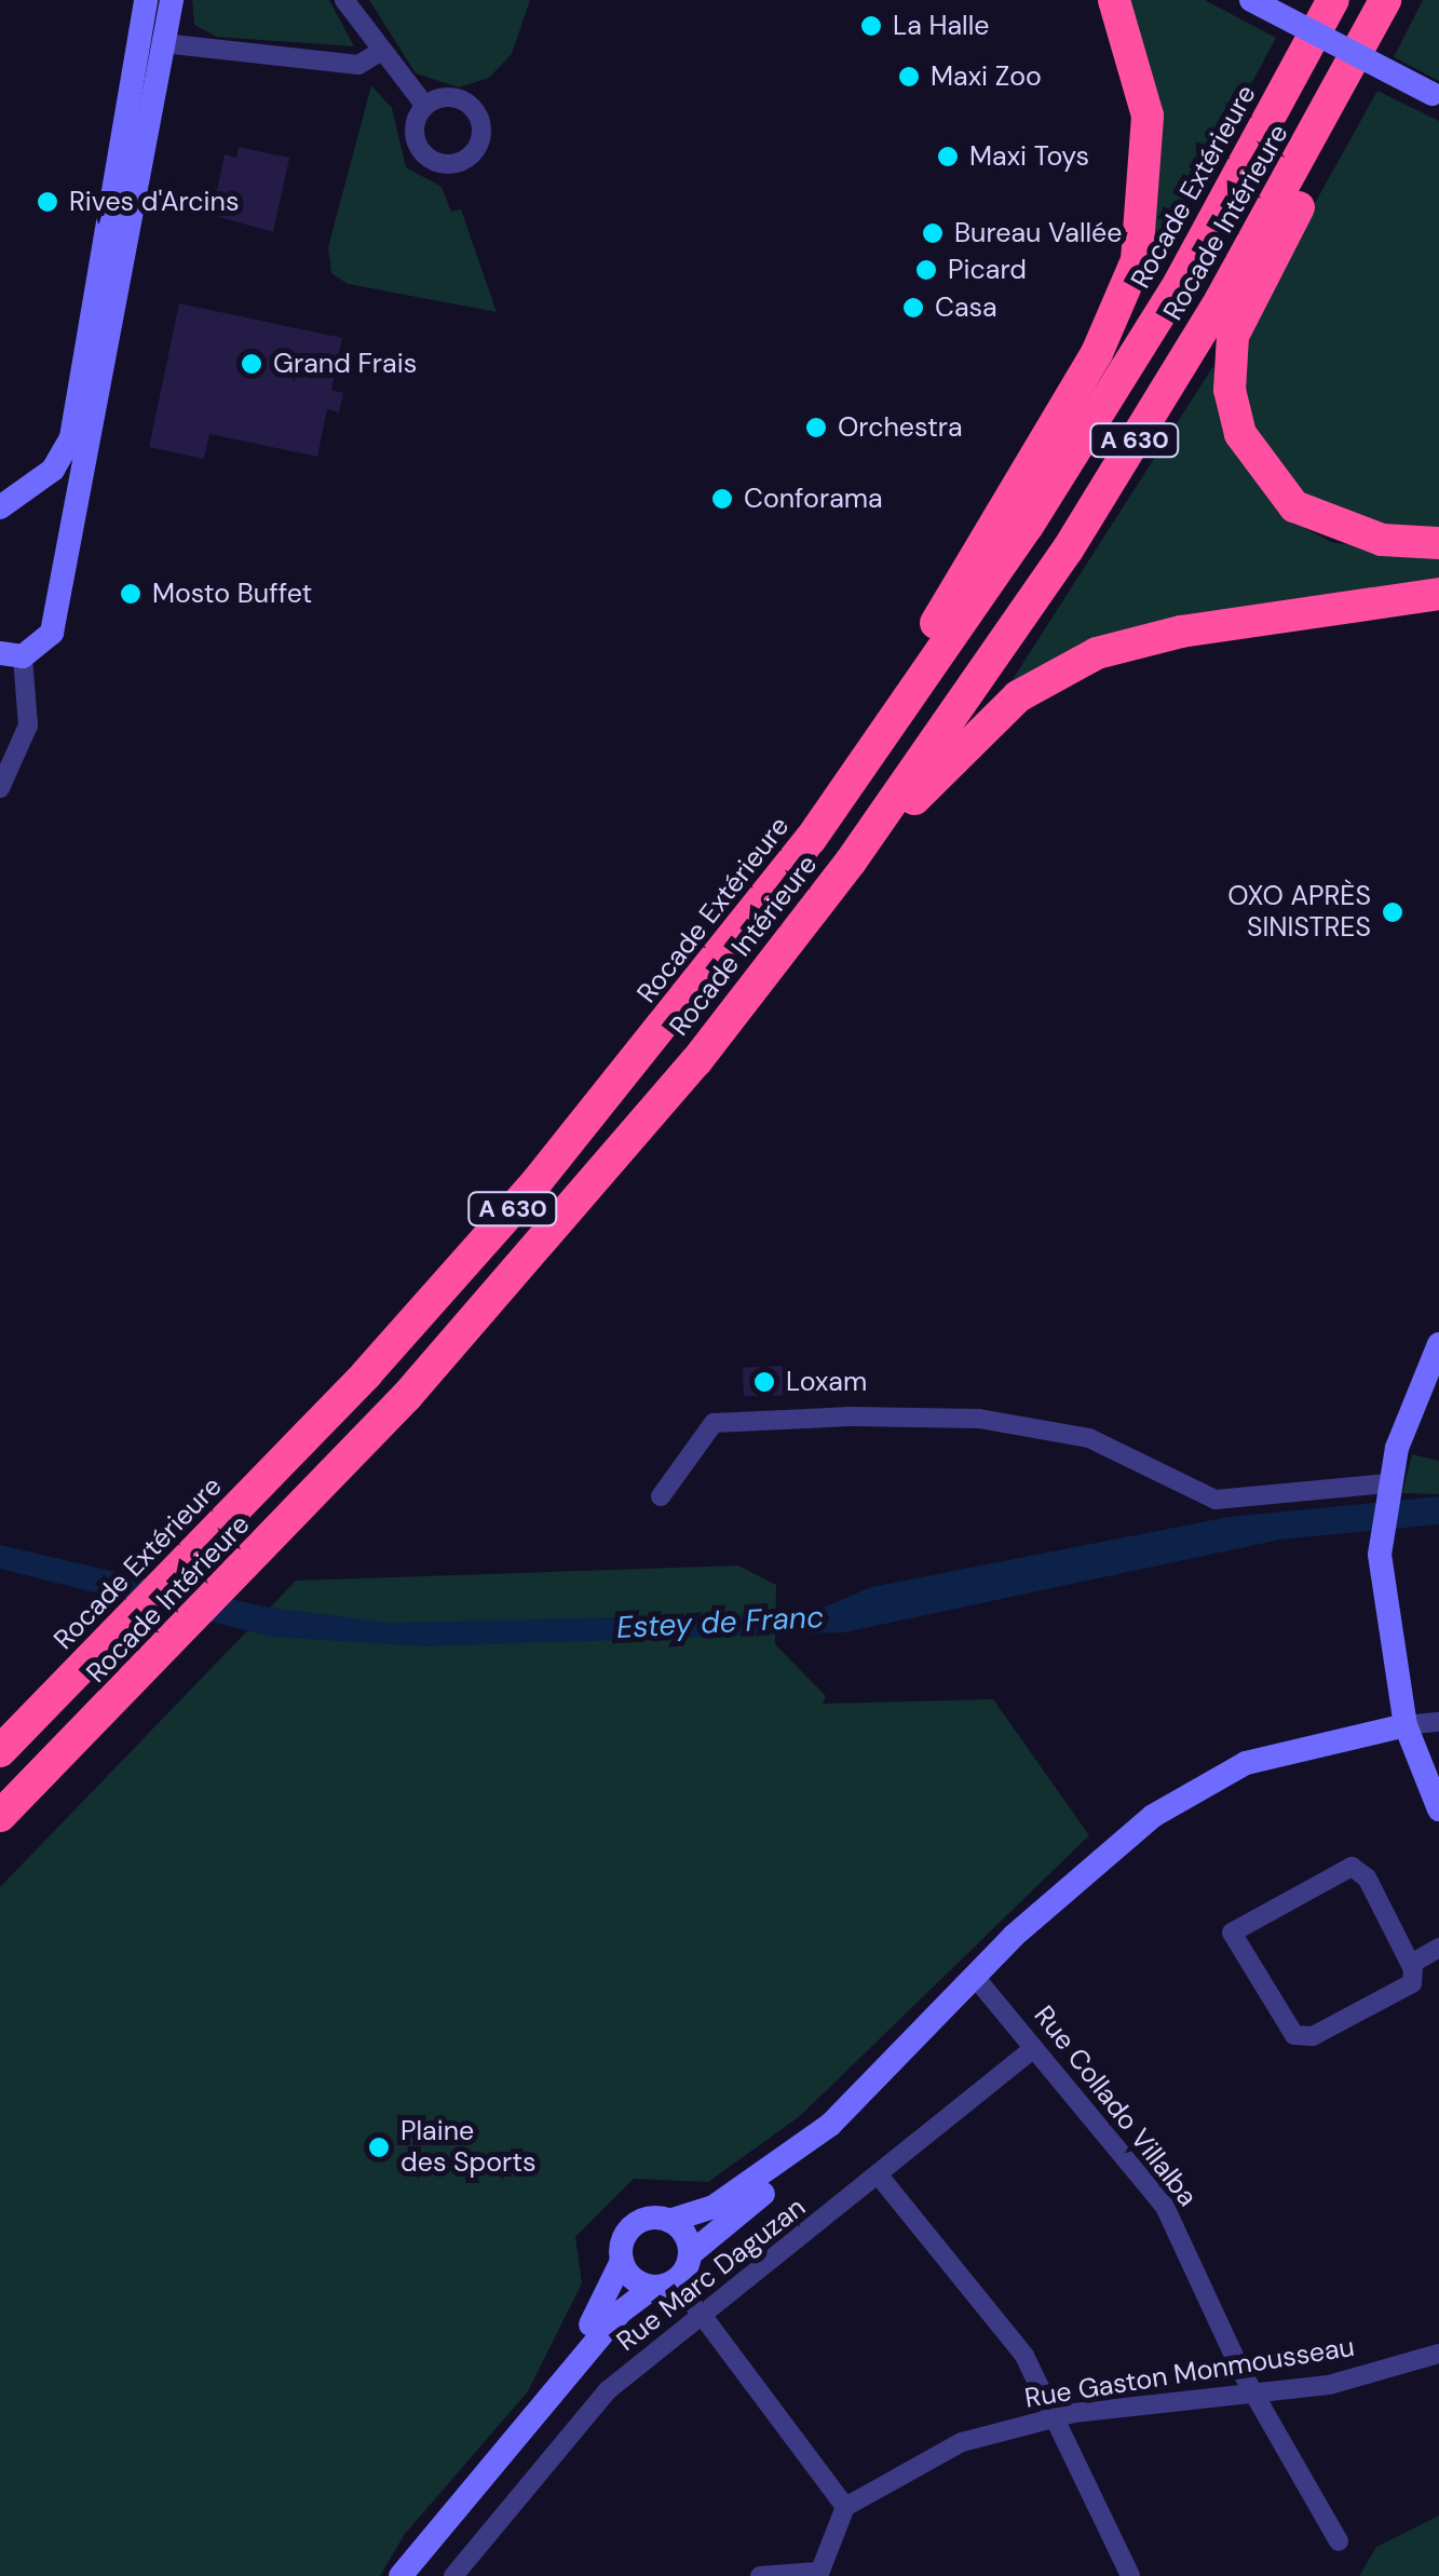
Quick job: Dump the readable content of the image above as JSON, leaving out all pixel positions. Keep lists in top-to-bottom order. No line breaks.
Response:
{"streets":{"highway":["Rocade Extérieure","Rocade Intérieure","A 630"],"street":["Rue Collado Villalba","Rue Marc Daguzan","Rue Gaston Monmousseau"]},"crossings":[["Rue Collado Villalba","Rue Marc Daguzan"],["Rue Collado Villalba","Rue Gaston Monmousseau"]],"water":["Estey de Franc"],"places":["La Halle","Maxi Zoo","Maxi Toys","Rives d'Arcins","Bureau Vallée","Picard","Casa","Grand Frais","Orchestra","Conforama","Mosto Buffet","OXO APRÈS SINISTRES","Loxam","Plaine des Sports"]}
